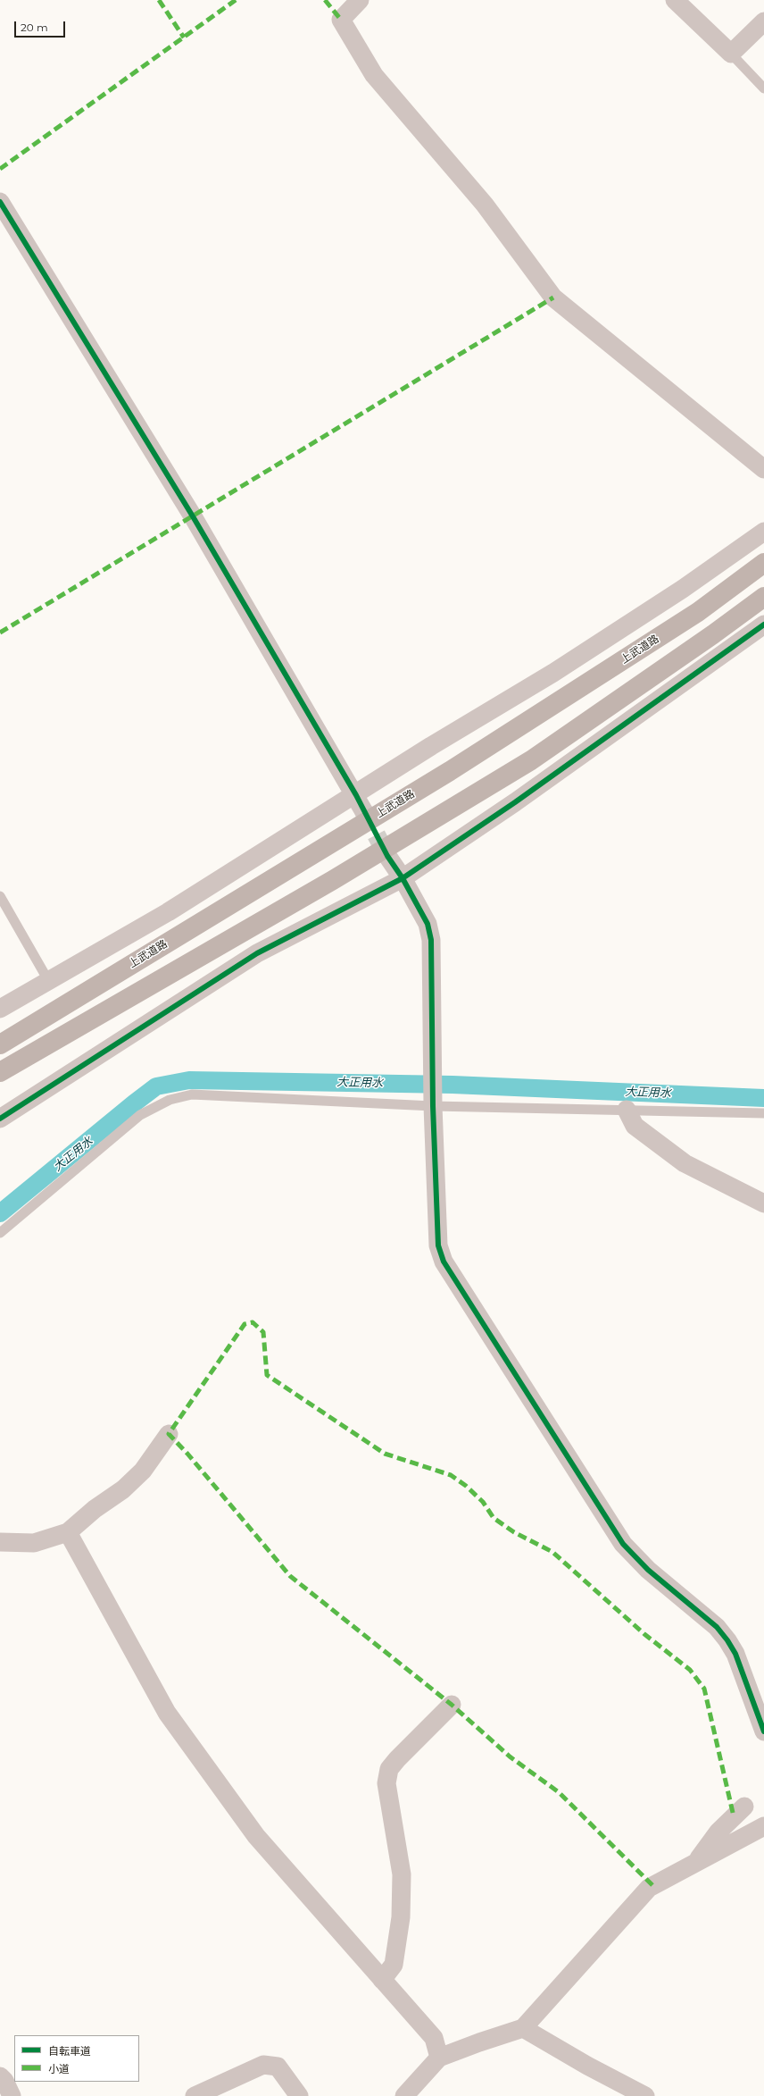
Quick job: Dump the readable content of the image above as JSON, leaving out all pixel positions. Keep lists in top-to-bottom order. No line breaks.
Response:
{"streets":{"highway":["上武道路"]},"water":["大正用水"],"legend":["自転車道","小道"],"scale_bar":"20 m"}
